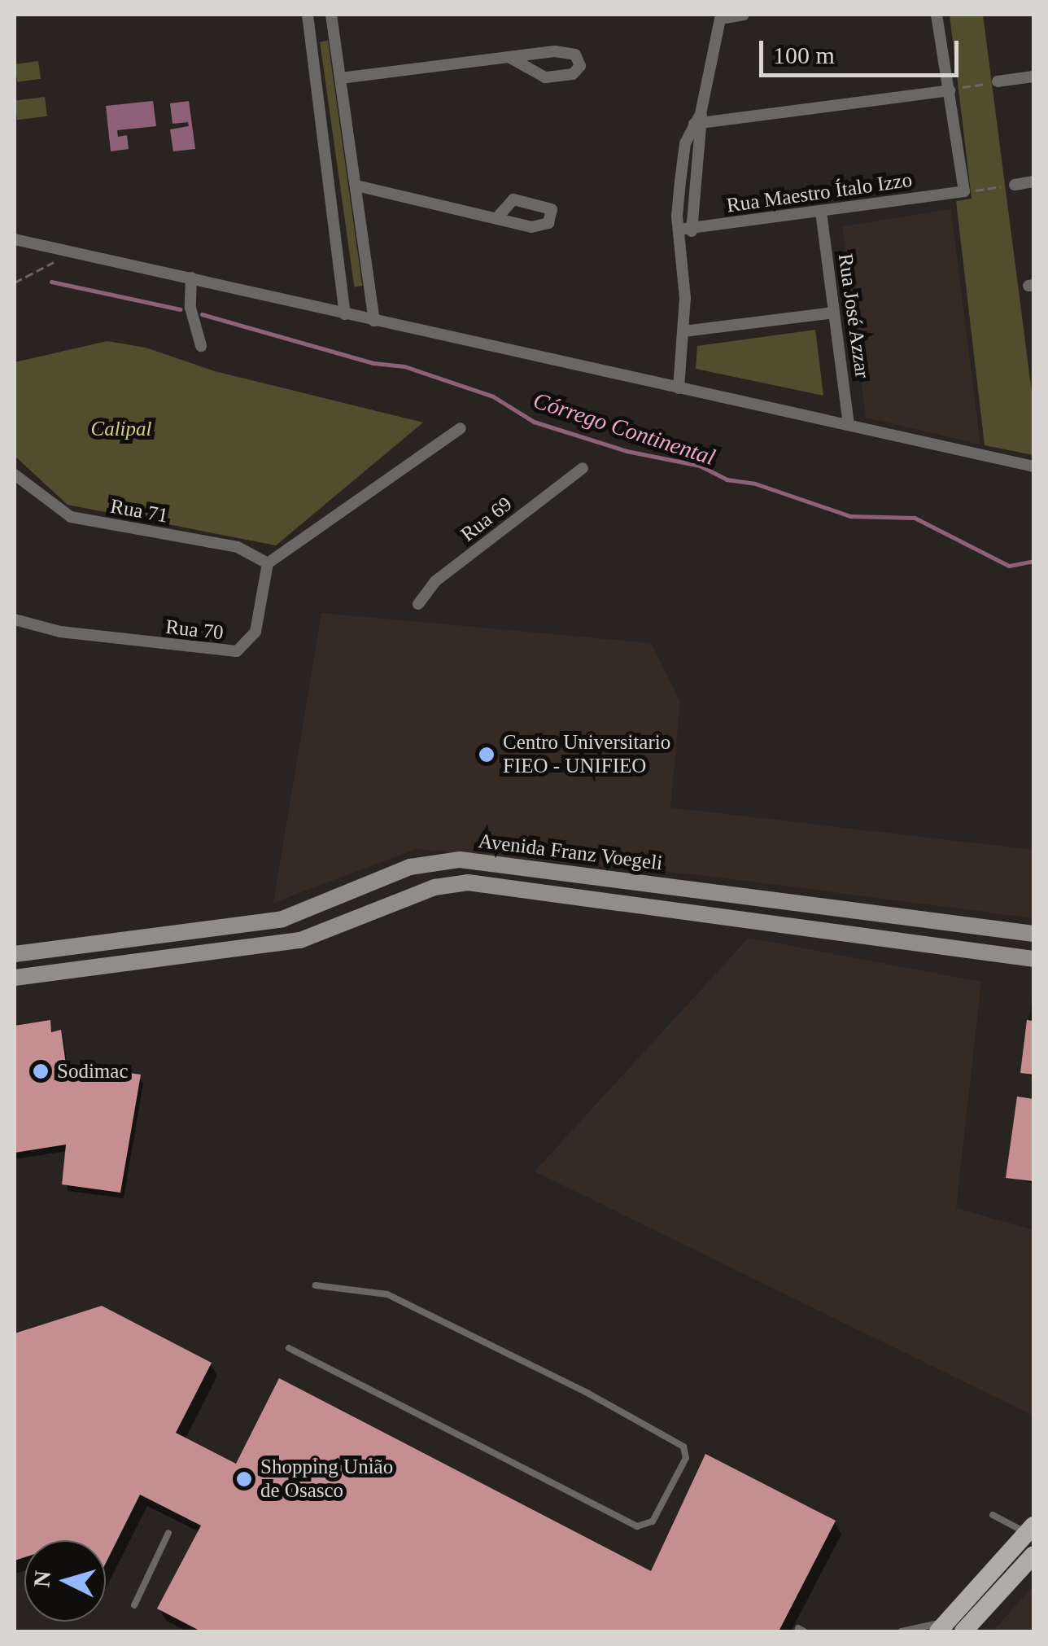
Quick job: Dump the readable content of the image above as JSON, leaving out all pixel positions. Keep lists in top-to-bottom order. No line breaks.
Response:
{"streets":{"main road":["Avenida Franz Voegeli"],"street":["Rua Maestro Ítalo Izzo","Rua José Azzar","Rua 71","Rua 69","Rua 70"]},"crossings":[["Rua Maestro Ítalo Izzo","Rua José Azzar"],["Rua 71","Rua 70"]],"water":["Córrego Continental"],"parks":["Calipal"],"places":["Centro Universitario FIEO - UNIFIEO","Sodimac","Shopping União de Osasco"],"scale_bar":"100 m","north":"left"}
